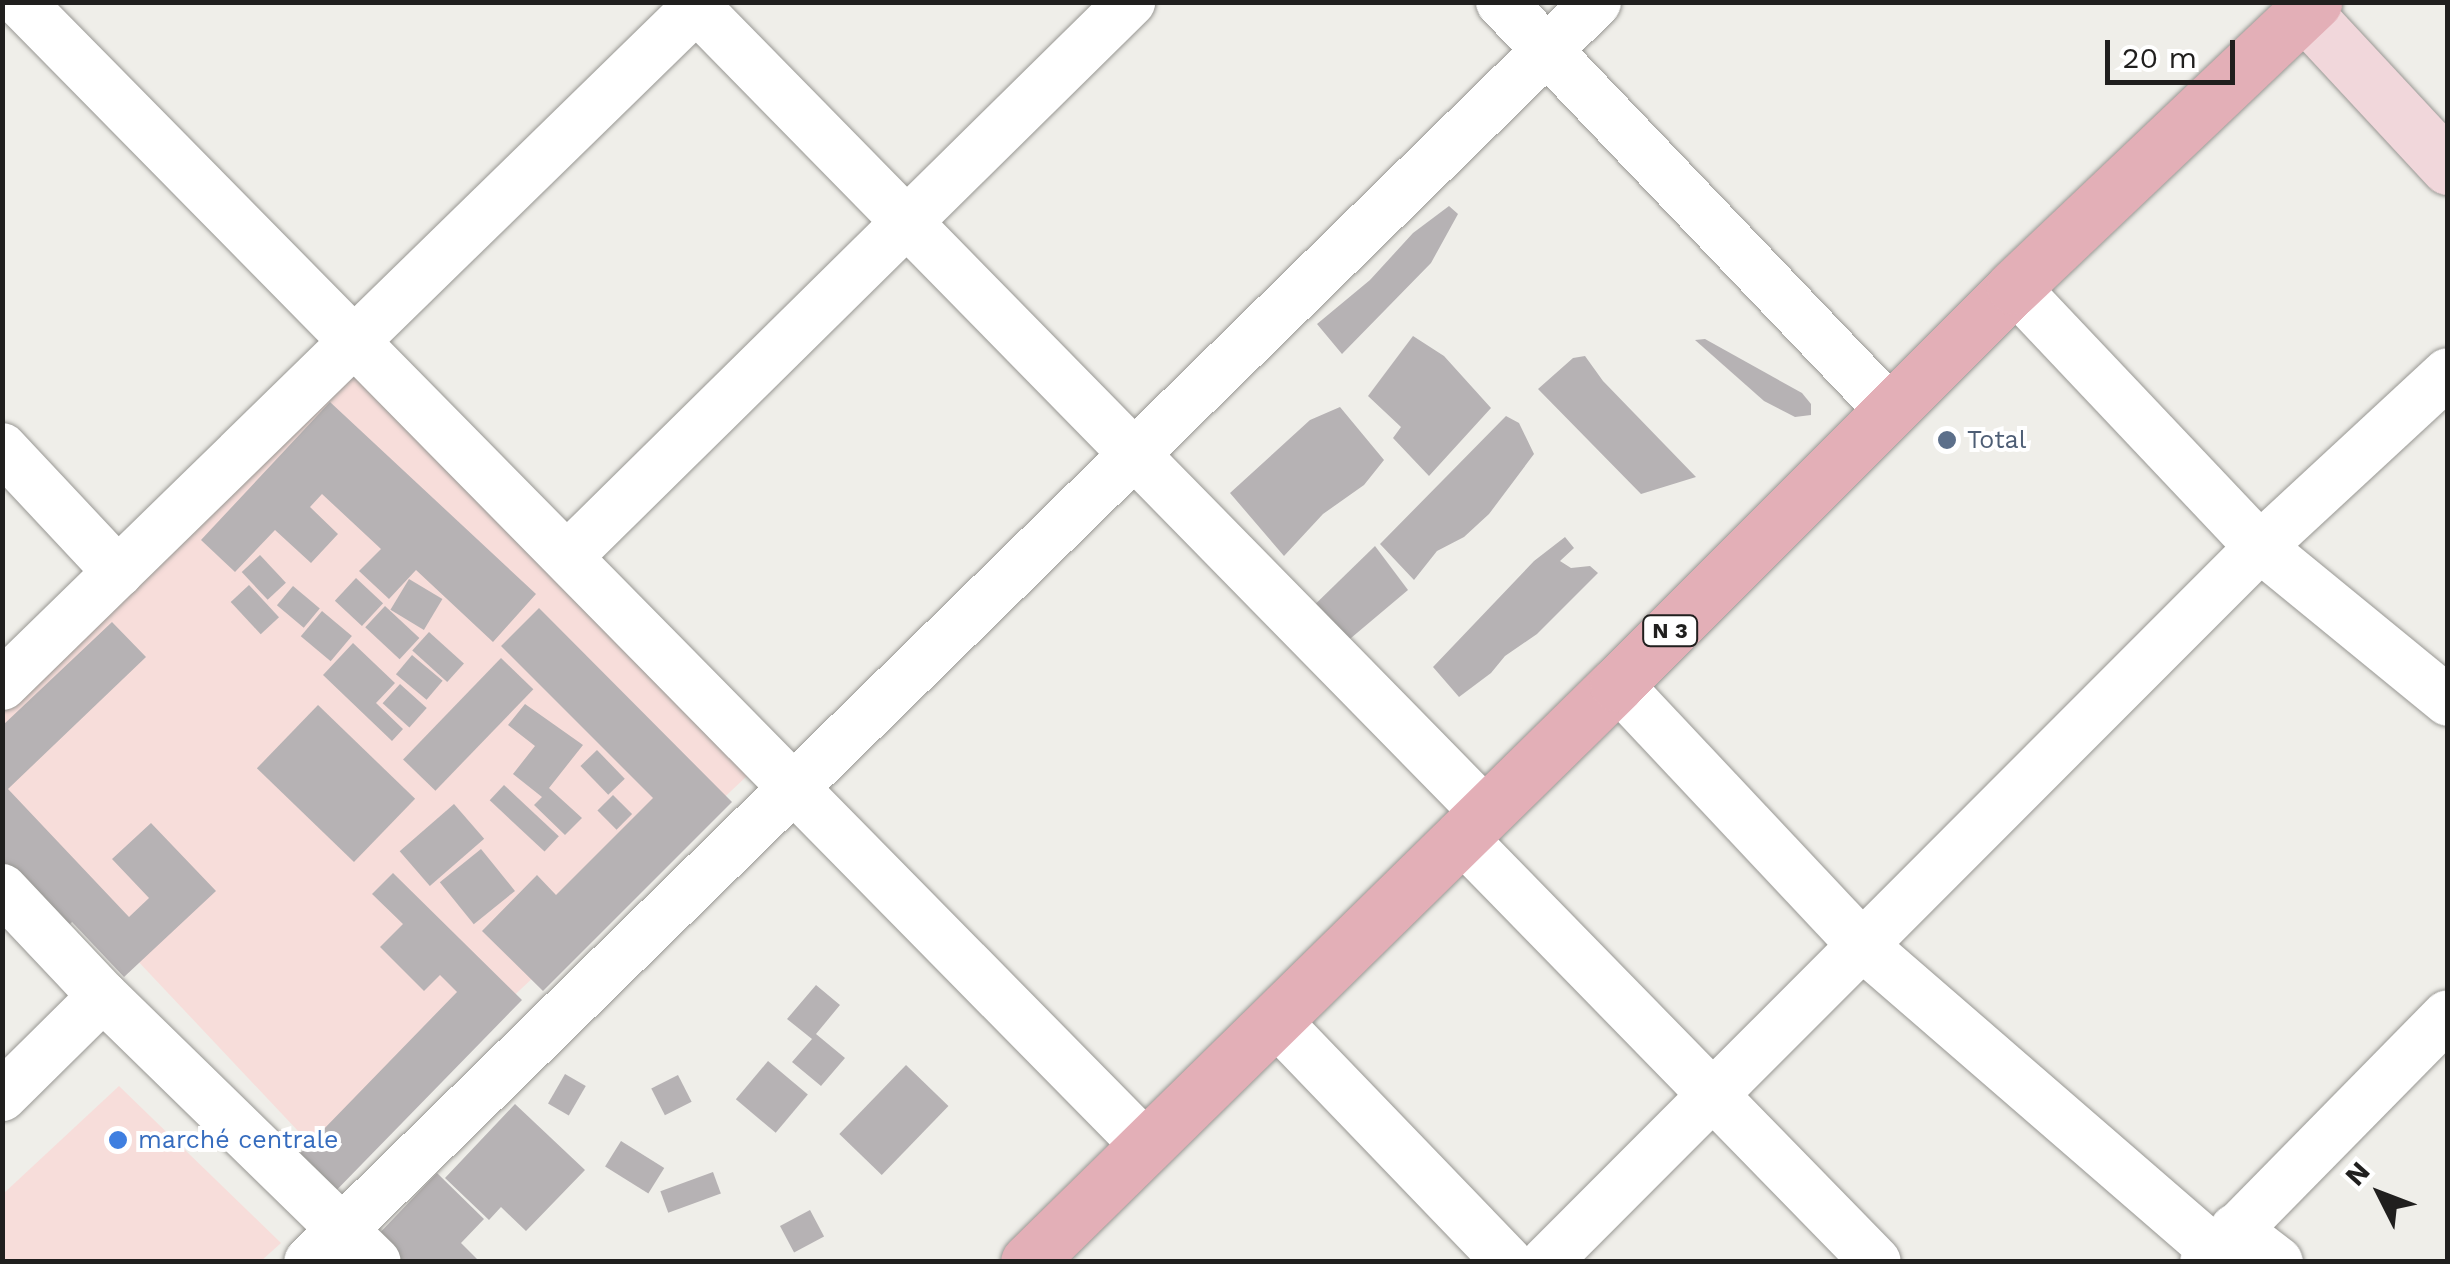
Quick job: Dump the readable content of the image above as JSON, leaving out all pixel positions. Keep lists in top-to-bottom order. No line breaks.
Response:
{"streets":{"main road":["N 3"]},"places":["Total","marché centrale"],"scale_bar":"20 m","north":"top left"}
